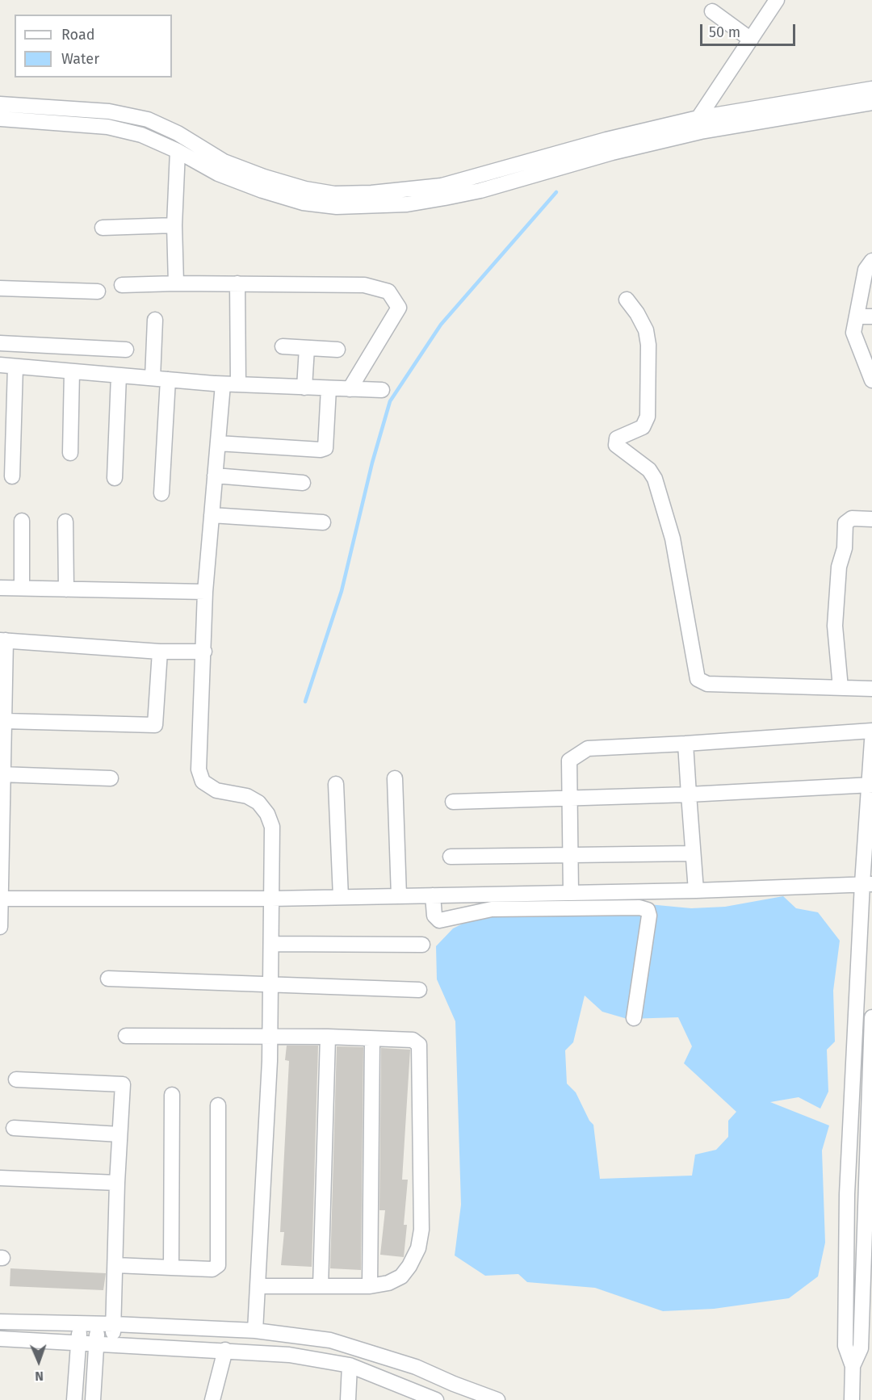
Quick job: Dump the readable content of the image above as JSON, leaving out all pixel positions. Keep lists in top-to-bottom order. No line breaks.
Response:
{"legend":["Road","Water"],"scale_bar":"50 m","north":"bottom"}
